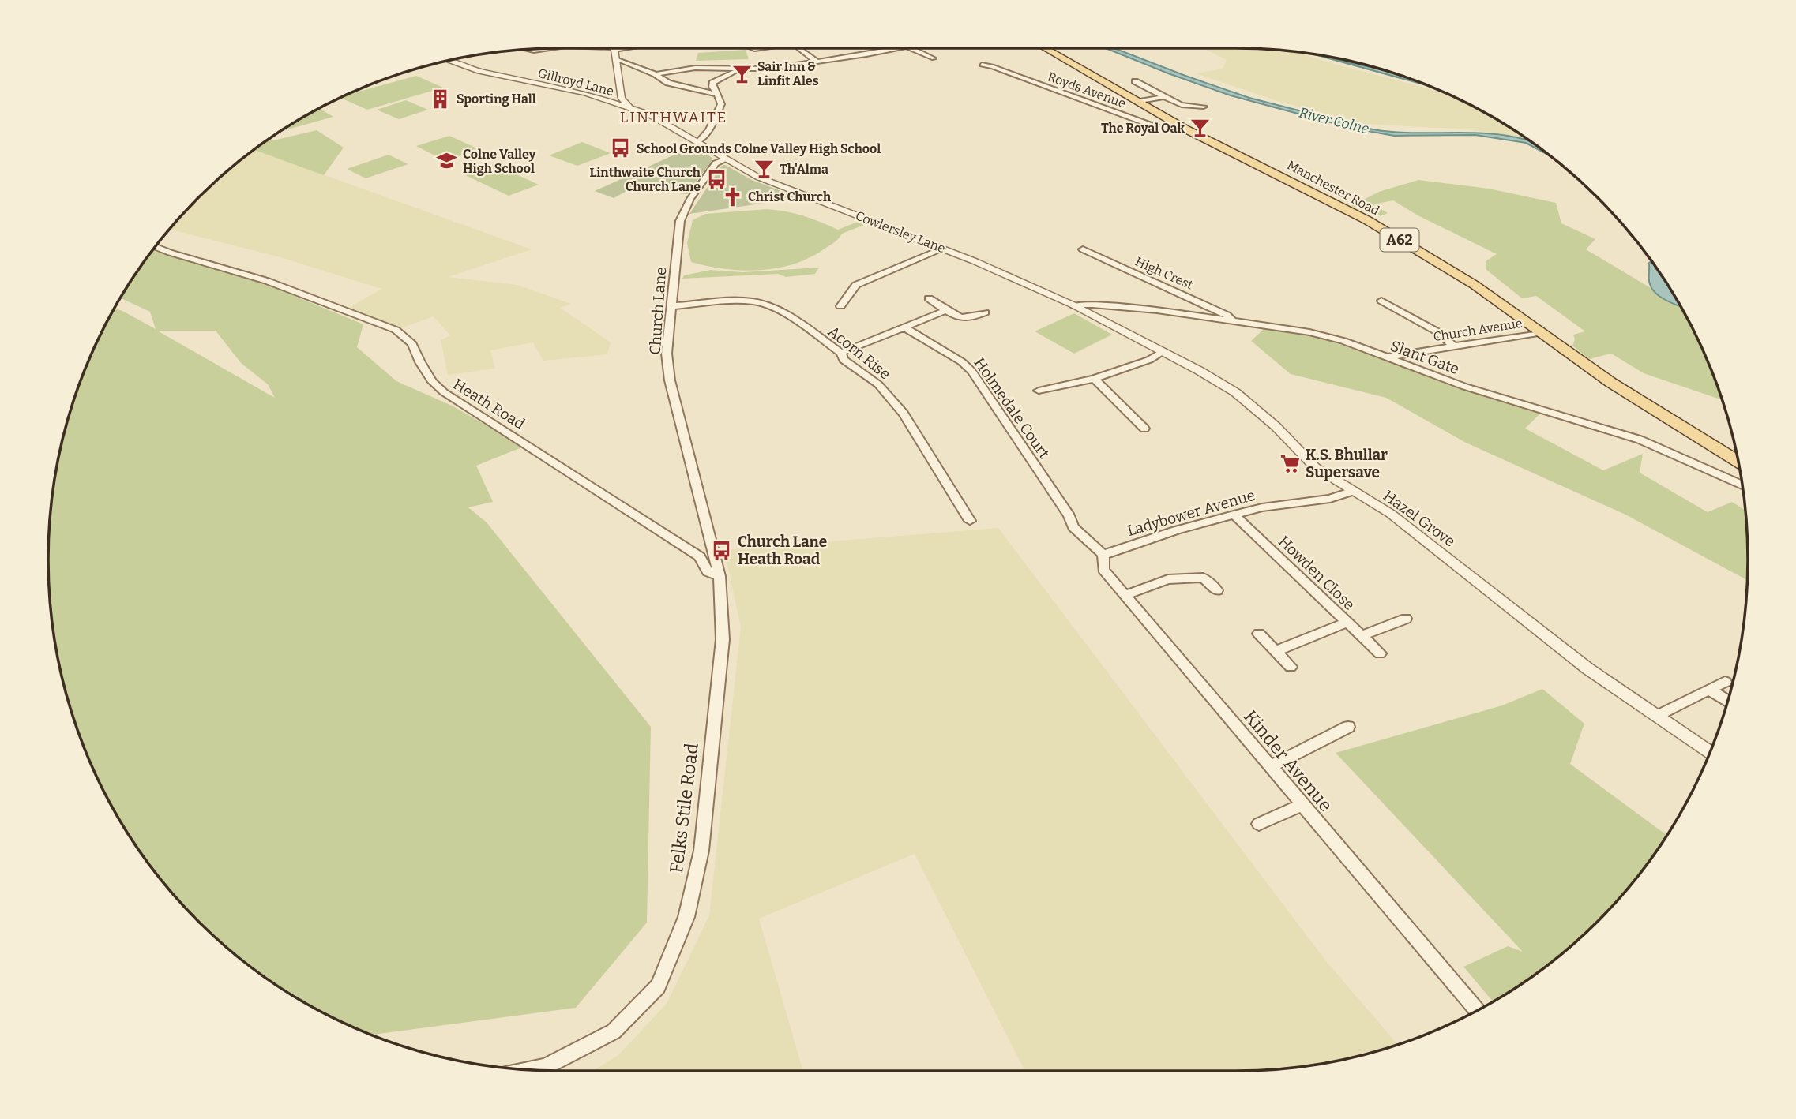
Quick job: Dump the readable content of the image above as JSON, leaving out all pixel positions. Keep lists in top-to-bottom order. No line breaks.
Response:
{"streets":{"main road":["Manchester Road","A62"],"street":["Gillroyd Lane","Royds Avenue","Cowlersley Lane","High Crest","Church Lane","Church Avenue","Acorn Rise","Slant Gate","Heath Road","Holmedale Court","Ladybower Avenue","Hazel Grove","Howden Close","Kinder Avenue","Felks Stile Road"]},"crossings":[["Gillroyd Lane","Cowlersley Lane"],["Gillroyd Lane","Church Lane"],["Royds Avenue","Manchester Road"],["Manchester Road","Church Avenue"],["Cowlersley Lane","Church Lane"],["Cowlersley Lane","Slant Gate"],["Cowlersley Lane","Hazel Grove"],["High Crest","Slant Gate"],["Church Lane","Acorn Rise"],["Church Lane","Heath Road"],["Church Lane","Felks Stile Road"],["Church Avenue","Slant Gate"],["Slant Gate","Hazel Grove"],["Heath Road","Felks Stile Road"],["Holmedale Court","Kinder Avenue"],["Ladybower Avenue","Hazel Grove"],["Ladybower Avenue","Howden Close"],["Ladybower Avenue","Kinder Avenue"]],"districts":["LINTHWAITE"],"water":["River Colne"],"places":{"bar":["Sair Inn & Linfit Ales","The Royal Oak","Th'Alma"],"building":["Sporting Hall"],"bus stop":["School Grounds Colne Valley High School","Linthwaite Church Church Lane","Church Lane Heath Road"],"school or university":["Colne Valley High School"],"church":["Christ Church"],"supermarket":["K.S. Bhullar Supersave"]}}
